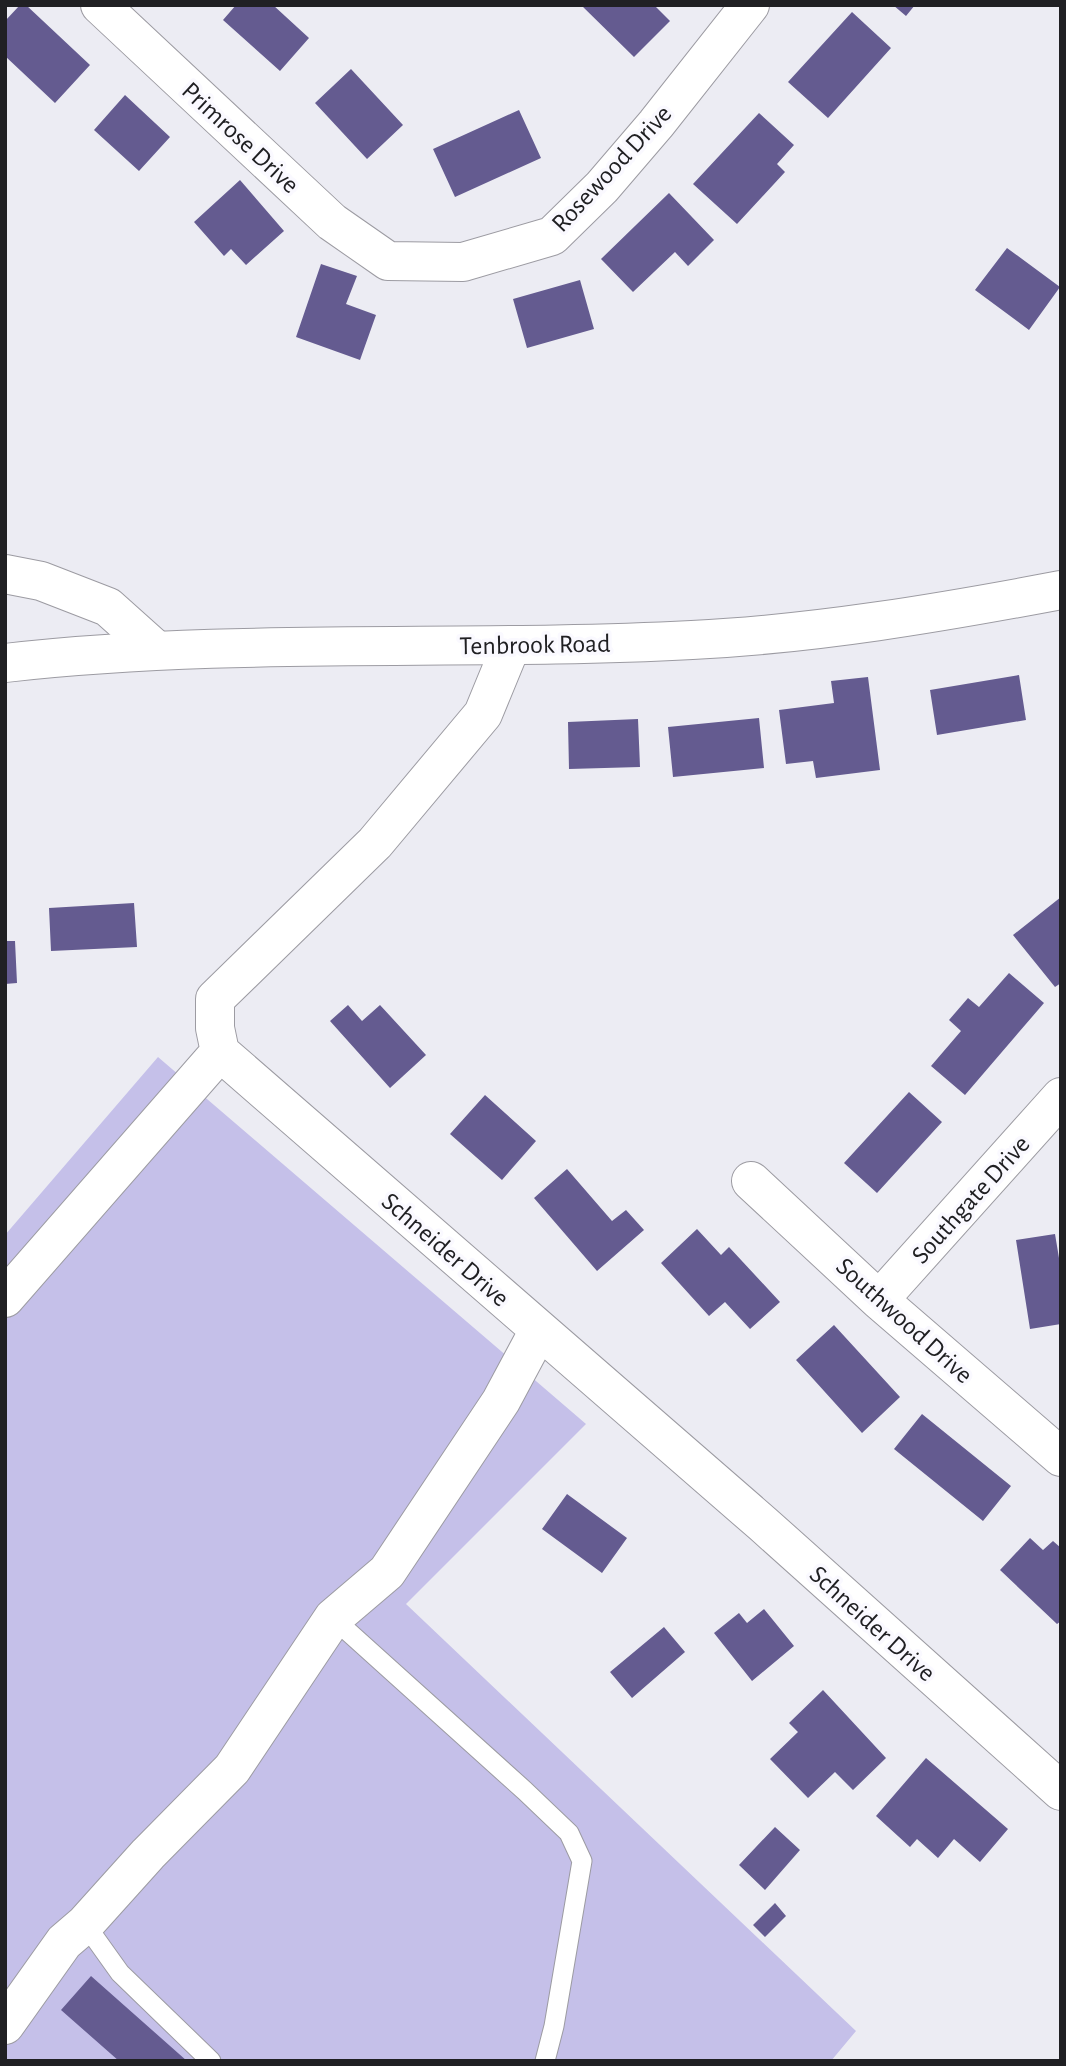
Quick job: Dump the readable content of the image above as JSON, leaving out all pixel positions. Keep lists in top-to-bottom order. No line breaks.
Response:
{"streets":{"street":["Primrose Drive","Rosewood Drive","Tenbrook Road","Southgate Drive","Schneider Drive","Southwood Drive"]},"crossings":[["Primrose Drive","Rosewood Drive"],["Southgate Drive","Southwood Drive"]]}
